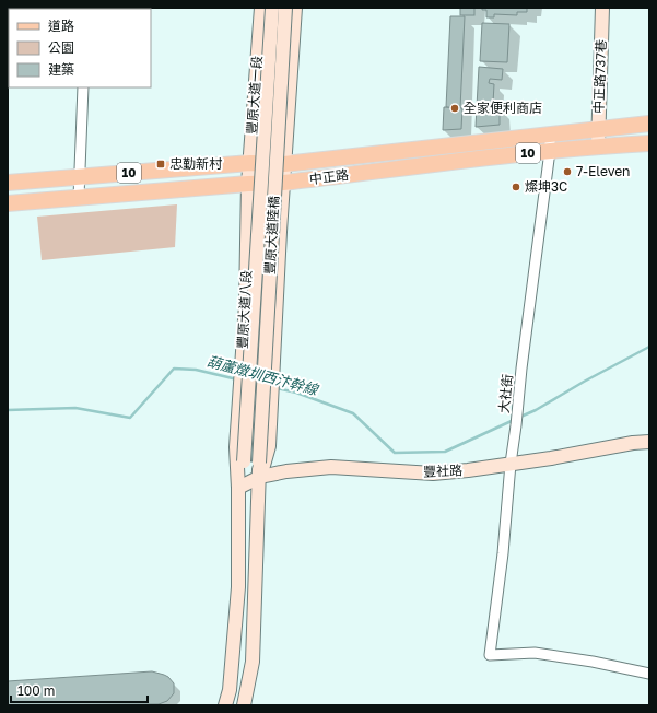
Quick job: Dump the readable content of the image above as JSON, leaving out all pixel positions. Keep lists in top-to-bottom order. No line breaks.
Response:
{"streets":{"main road":["10","中正路"],"street":["中正路737巷","豐原大道一段","豐原大道陸橋","豐原大道八段","大社街","豐社路"]},"crossings":[["中正路737巷","中正路"],["豐原大道一段","中正路"],["豐原大道一段","豐原大道八段"],["中正路","豐原大道八段"],["中正路","大社街"],["豐原大道陸橋","豐原大道八段"],["豐原大道陸橋","豐社路"],["豐原大道八段","豐社路"],["大社街","豐社路"]],"water":["葫蘆燉圳西汴幹線"],"places":{"other":["全家便利商店","7-Eleven","燦坤3C"],"transit":["忠勤新村"]},"legend":["道路","公園","建築"],"scale_bar":"100 m"}
